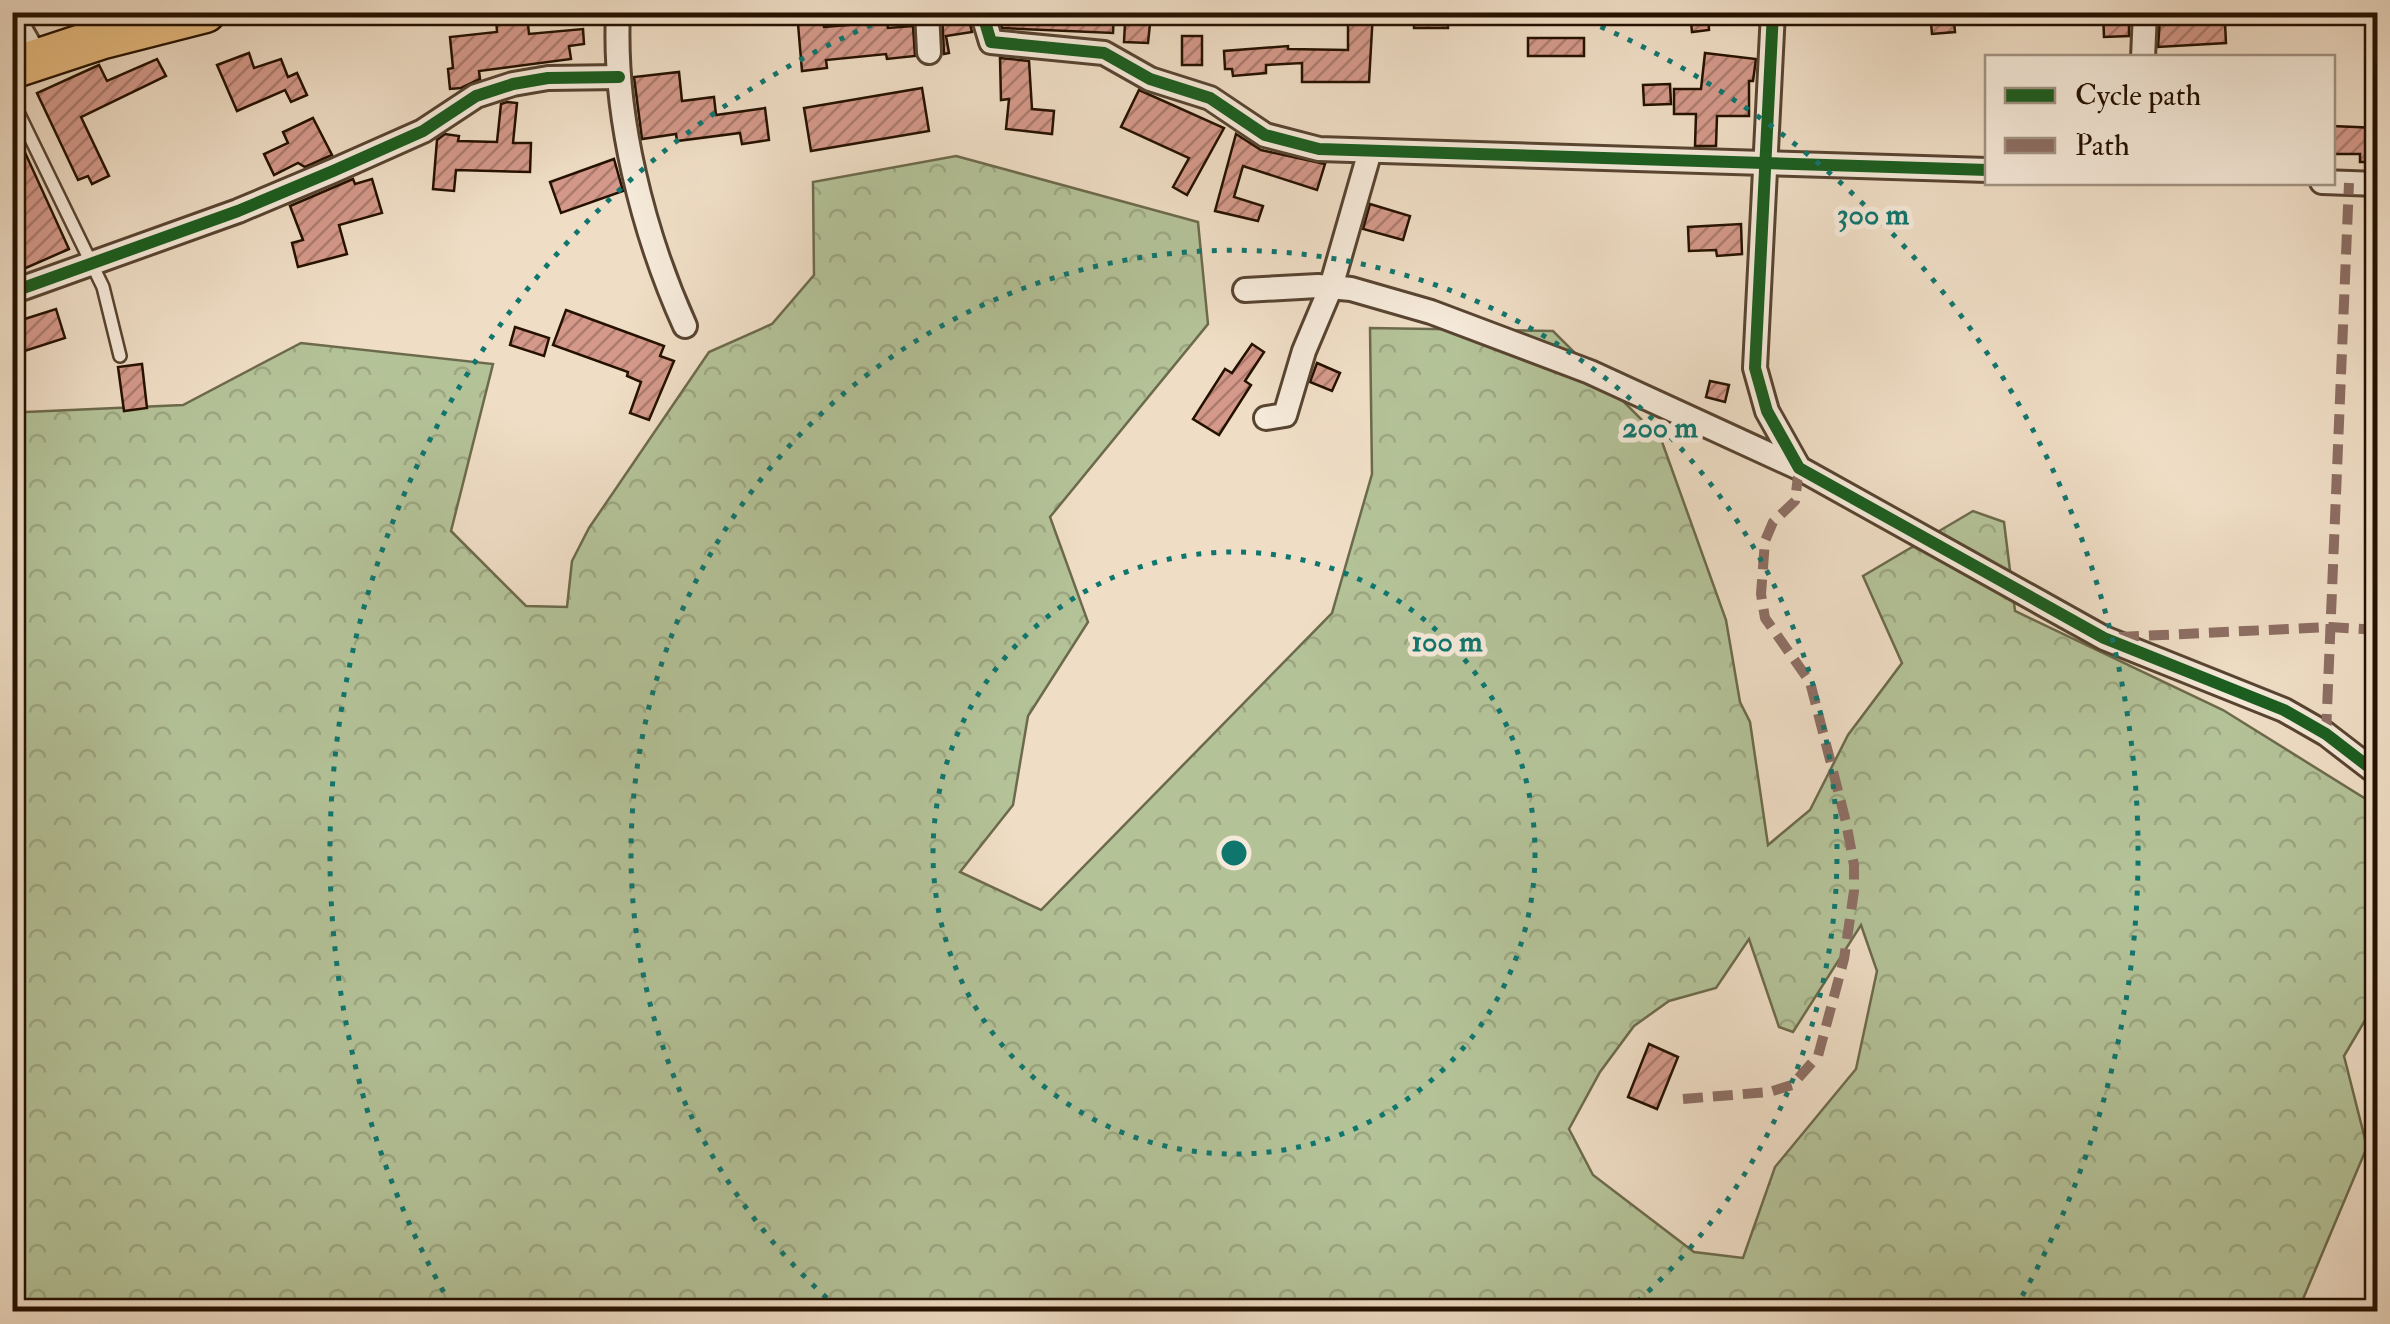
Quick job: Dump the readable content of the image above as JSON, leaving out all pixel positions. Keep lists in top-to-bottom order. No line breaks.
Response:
{"legend":["Cycle path","Path"],"rings":["300 m","200 m","100 m"]}
